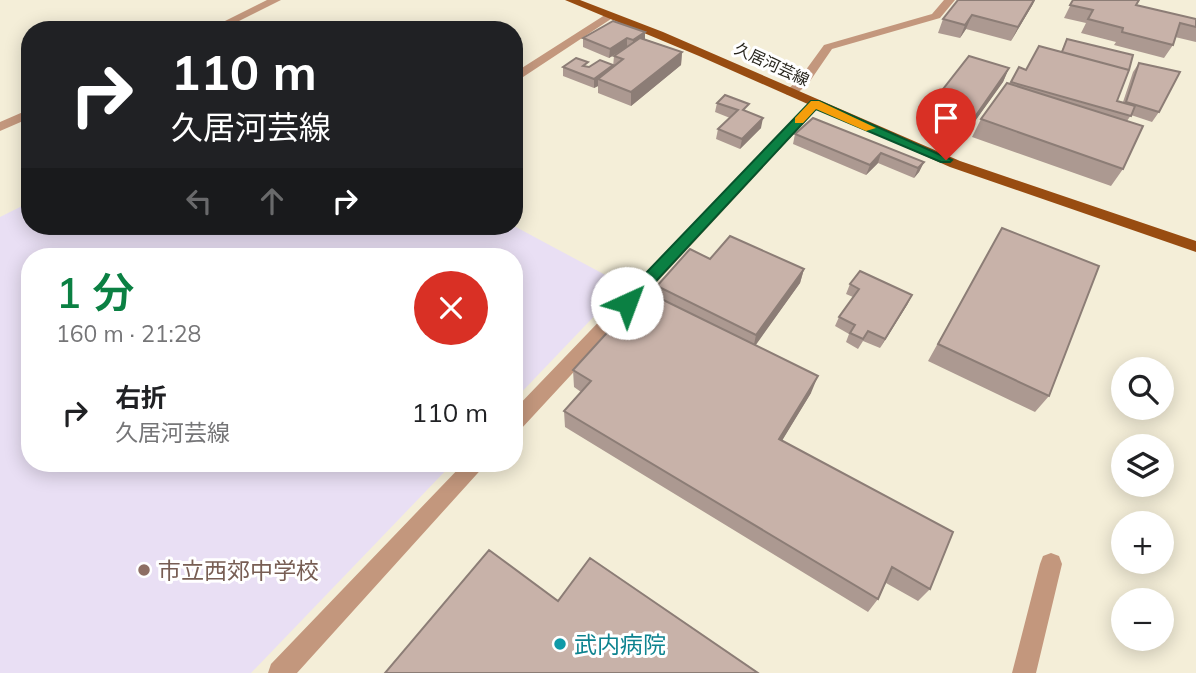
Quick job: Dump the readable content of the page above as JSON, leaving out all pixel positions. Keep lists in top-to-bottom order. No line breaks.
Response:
{"streets":{"main road":["久居河芸線"]},"places":["市立西郊中学校","武内病院"],"page":{"turn":["110 m","久居河芸線"],"heading":["1 分","160 m · 21:28"],"map_buttons":["+","−"],"list":[{"name":"右折","note":"久居河芸線","value":"110 m"}]}}
